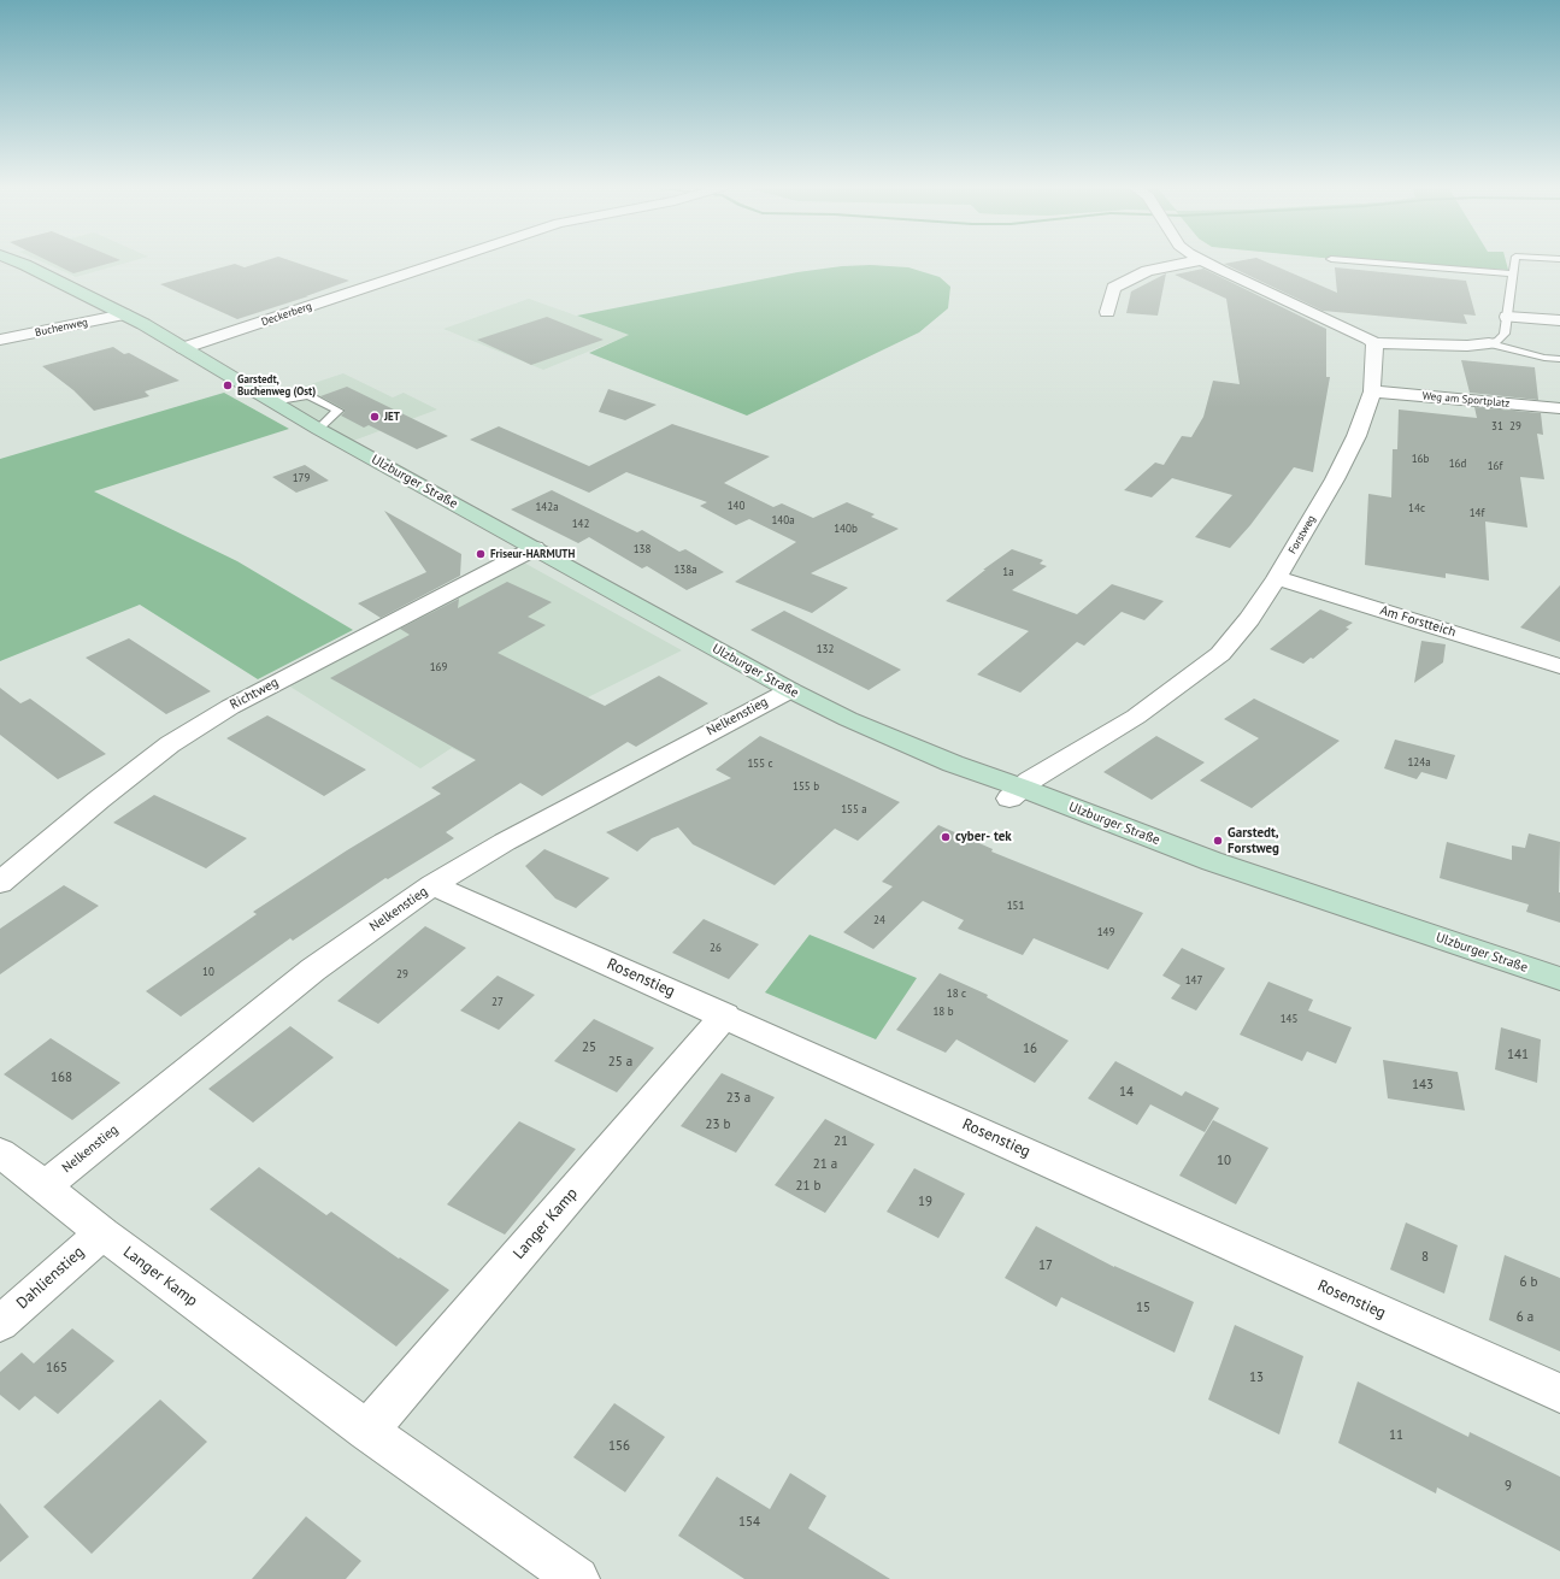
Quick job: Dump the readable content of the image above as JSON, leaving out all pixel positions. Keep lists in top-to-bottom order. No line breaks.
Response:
{"streets":{"main road":["Ulzburger Straße"],"street":["Deckerberg","Buchenweg","Weg am Sportplatz","Forstweg","Am Forstteich","Richtweg","Nelkenstieg","Rosenstieg","Langer Kamp","Dahlienstieg"]},"crossings":[["Deckerberg","Ulzburger Straße"],["Buchenweg","Ulzburger Straße"],["Weg am Sportplatz","Forstweg"],["Ulzburger Straße","Forstweg"],["Ulzburger Straße","Richtweg"],["Ulzburger Straße","Nelkenstieg"],["Forstweg","Am Forstteich"],["Nelkenstieg","Rosenstieg"],["Nelkenstieg","Langer Kamp"],["Rosenstieg","Langer Kamp"],["Langer Kamp","Dahlienstieg"]],"places":["Garstedt, Buchenweg (Ost)","JET","Friseur-HARMUTH","cyber- tek","Garstedt, Forstweg"],"house_numbers":["31","29","16b","16d","16f","179","140","142a","14c","14f","140a","142","140b","138","138a","1a","132","169","124a","155 c","155 b","155 a","151","24","149","26","10","29","147","18 c","27","18 b","145","25","16","141","25 a","168","143","14","23 a","23 b","21","10","21 a","21 b","19","8","17","6 b","15","6 a","165","13","11","156","9","154"]}
